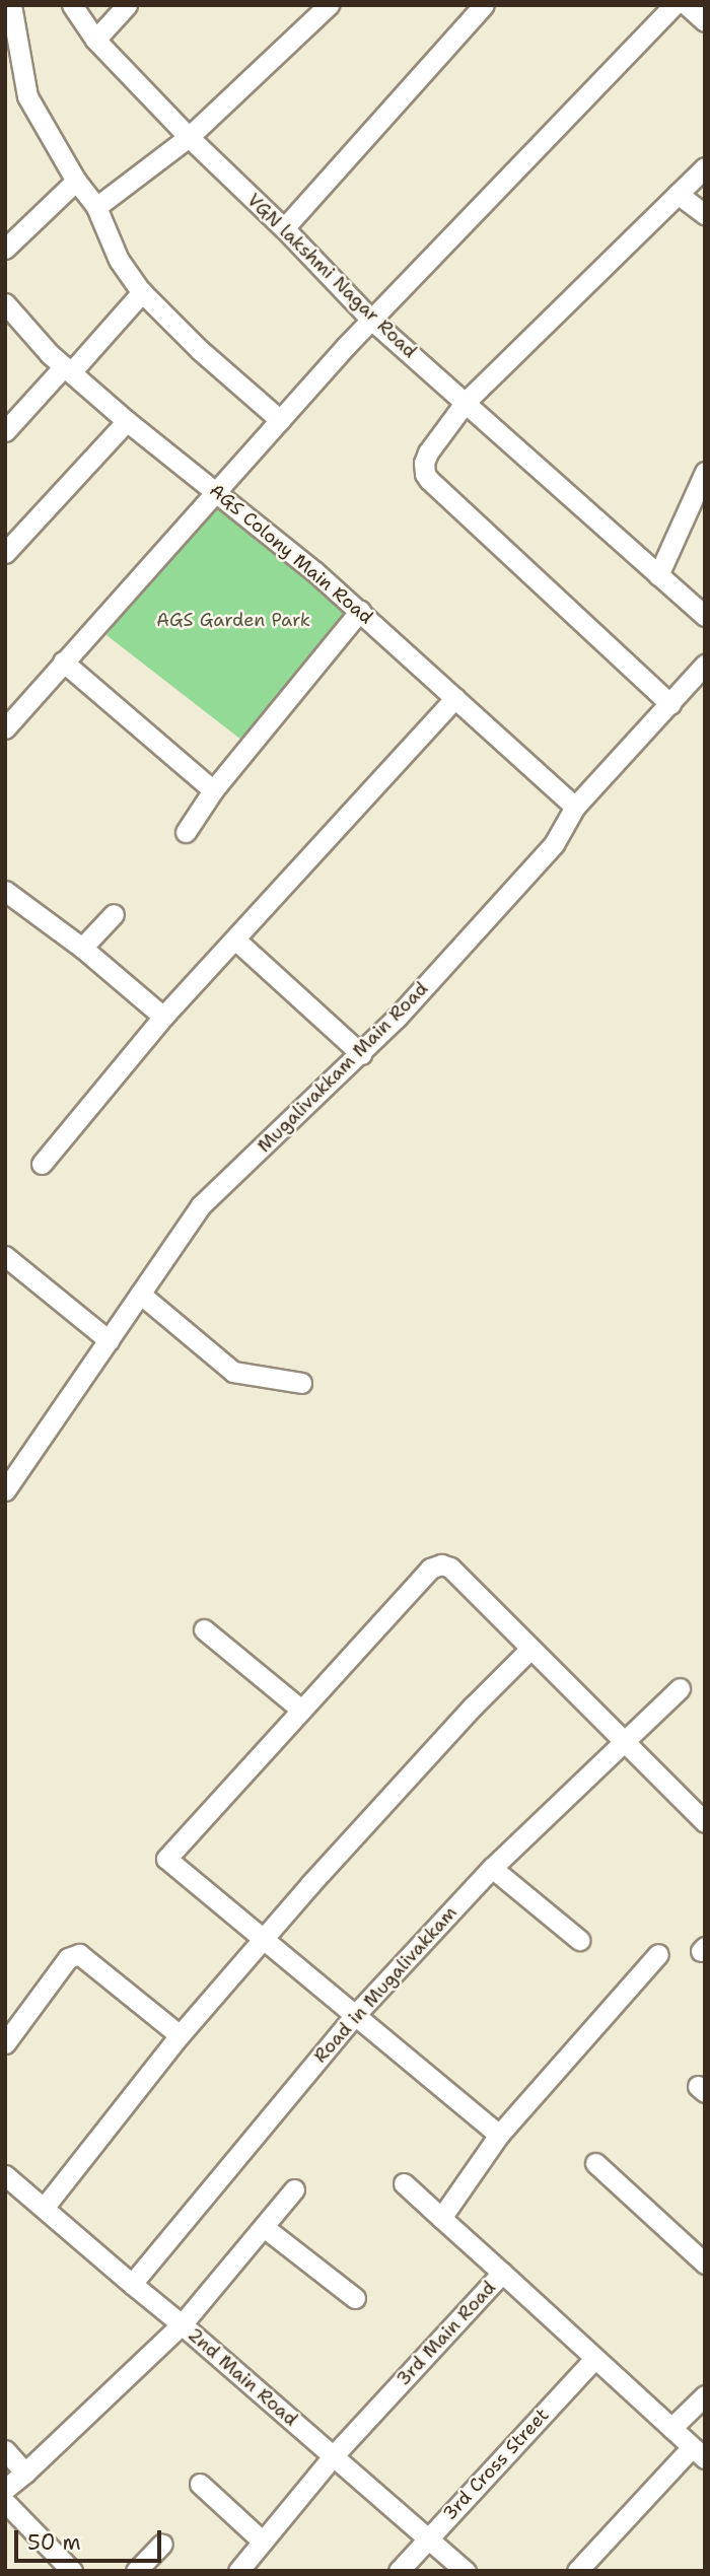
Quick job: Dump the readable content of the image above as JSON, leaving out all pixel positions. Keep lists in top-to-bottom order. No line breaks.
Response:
{"streets":{"street":["VGN lakshmi Nagar Road","AGS Colony Main Road","Mugalivakkam Main Road","Road in Mugalivakkam","3rd Main Road","2nd Main Road","3rd Cross Street"]},"crossings":[["AGS Colony Main Road","Mugalivakkam Main Road"],["3rd Main Road","2nd Main Road"],["3rd Main Road","3rd Cross Street"],["2nd Main Road","3rd Cross Street"]],"parks":["AGS Garden Park"],"scale_bar":"50 m"}
